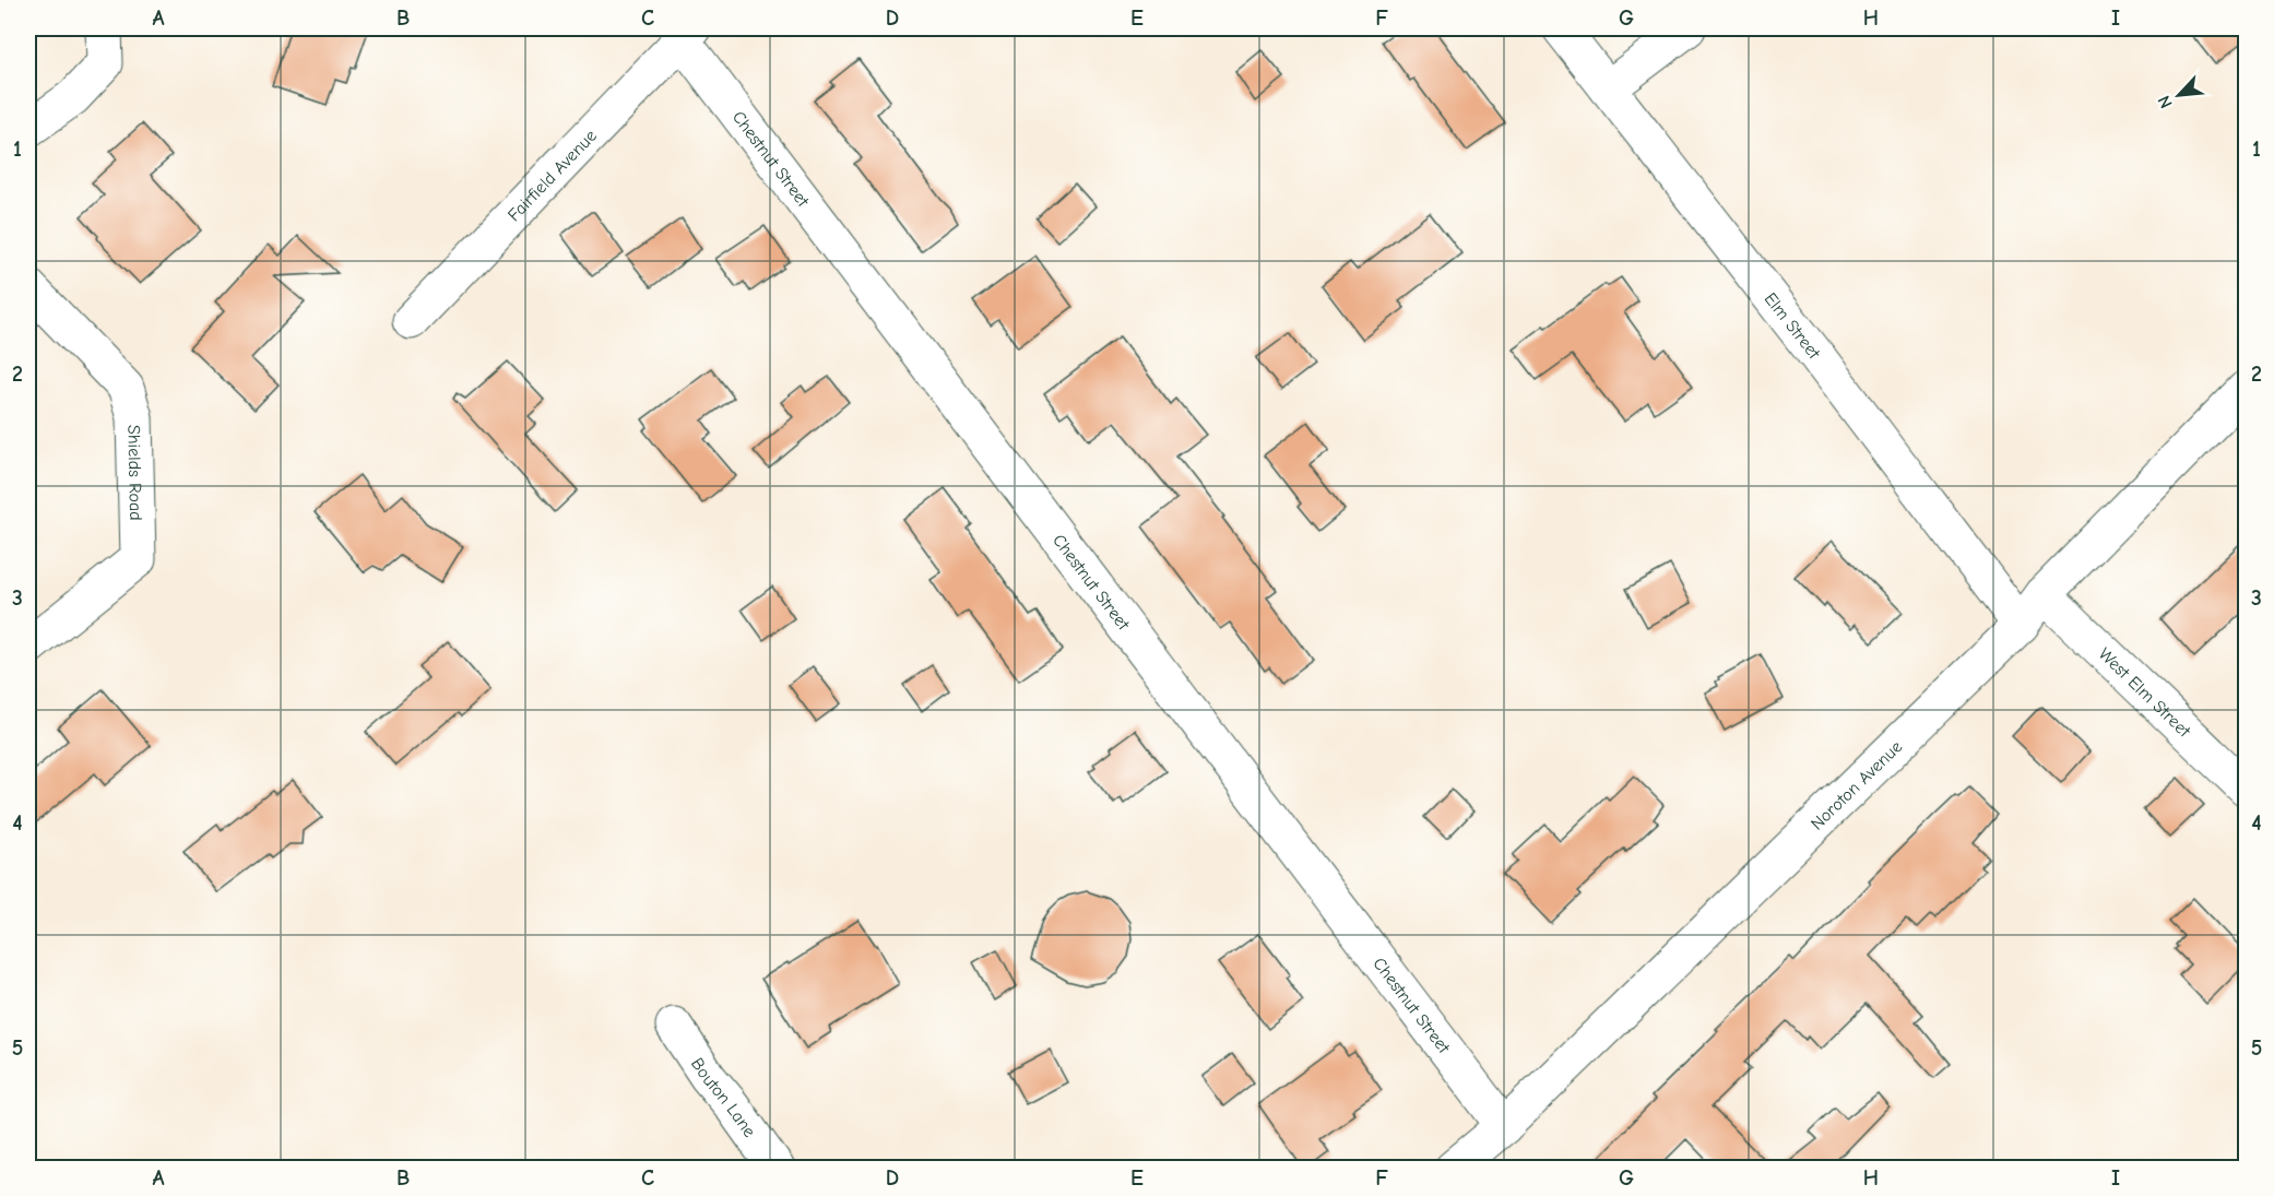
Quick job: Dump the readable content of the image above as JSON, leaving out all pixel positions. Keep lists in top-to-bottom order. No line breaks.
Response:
{"streets":{"street":["Chestnut Street","Fairfield Avenue","Elm Street","Shields Road","West Elm Street","Noroton Avenue","Bouton Lane"]},"crossings":[["Chestnut Street","Fairfield Avenue"],["Chestnut Street","Noroton Avenue"],["Elm Street","Noroton Avenue"],["West Elm Street","Noroton Avenue"]],"north":"bottom left","grid":{"columns":["A","B","C","D","E","F","G","H","I"],"rows":["1","2","3","4","5"]}}
